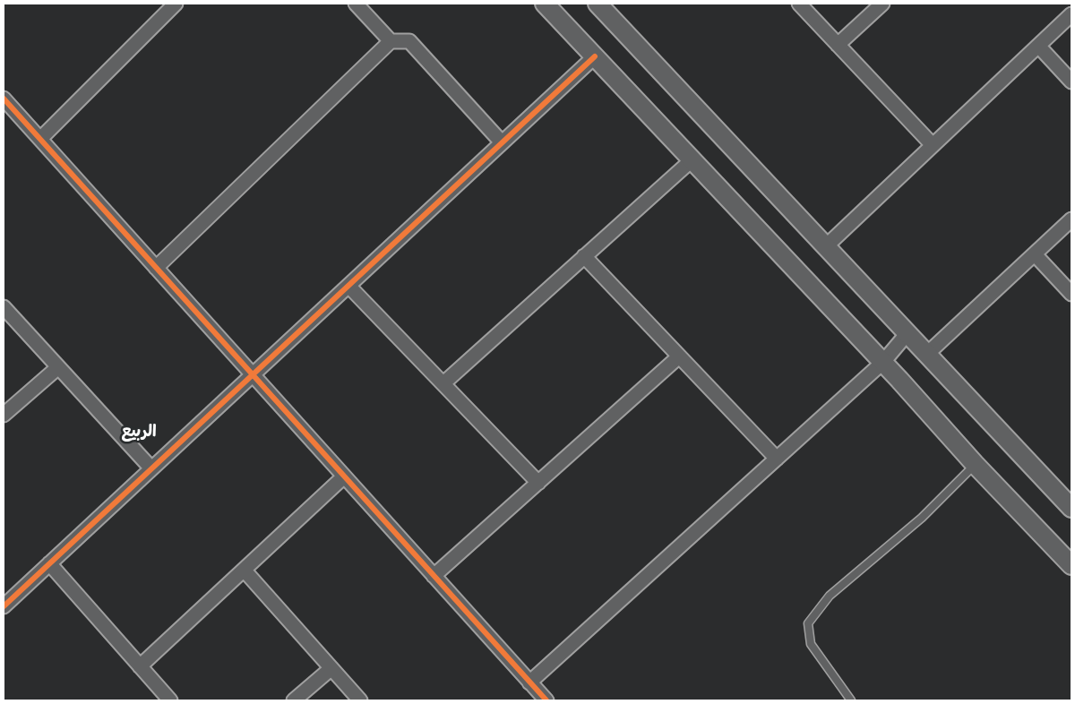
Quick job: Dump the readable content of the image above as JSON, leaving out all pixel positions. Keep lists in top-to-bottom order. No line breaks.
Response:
{"districts":["الربيع"]}
